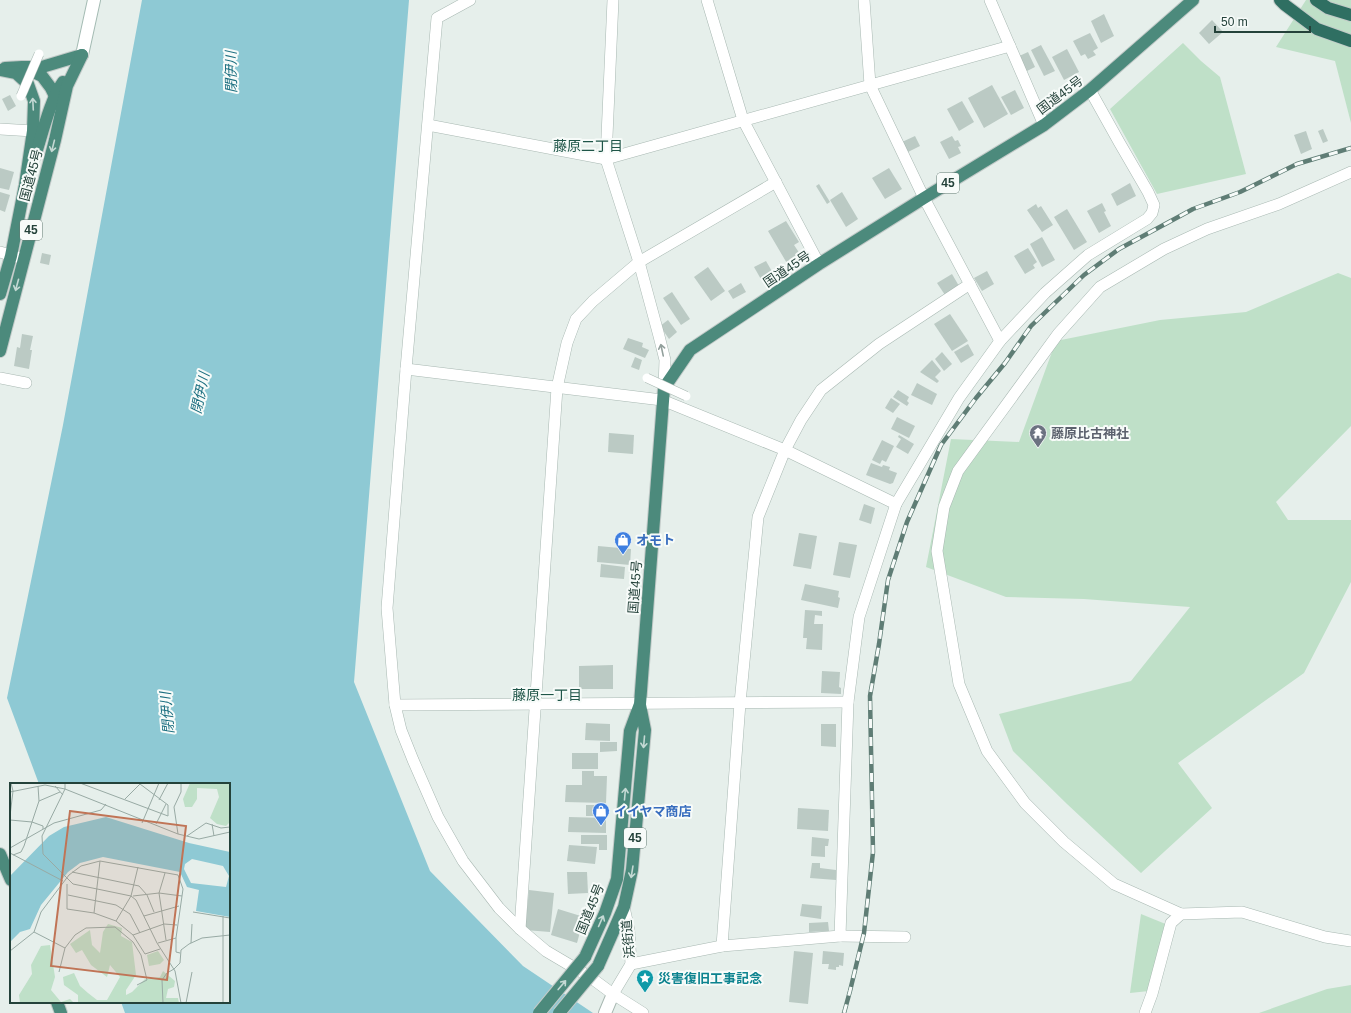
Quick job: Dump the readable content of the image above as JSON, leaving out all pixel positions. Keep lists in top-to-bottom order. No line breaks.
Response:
{"streets":{"highway":["国道45号","45"],"main road":["浜街道"]},"crossings":[["国道45号","45"],["国道45号","浜街道"]],"districts":["藤原二丁目","藤原一丁目"],"water":["閉伊川"],"places":{"temple":["藤原比古神社"],"shop":["オモト","イイヤマ商店"],"place":["災害復旧工事記念"]},"scale_bar":"50 m"}
